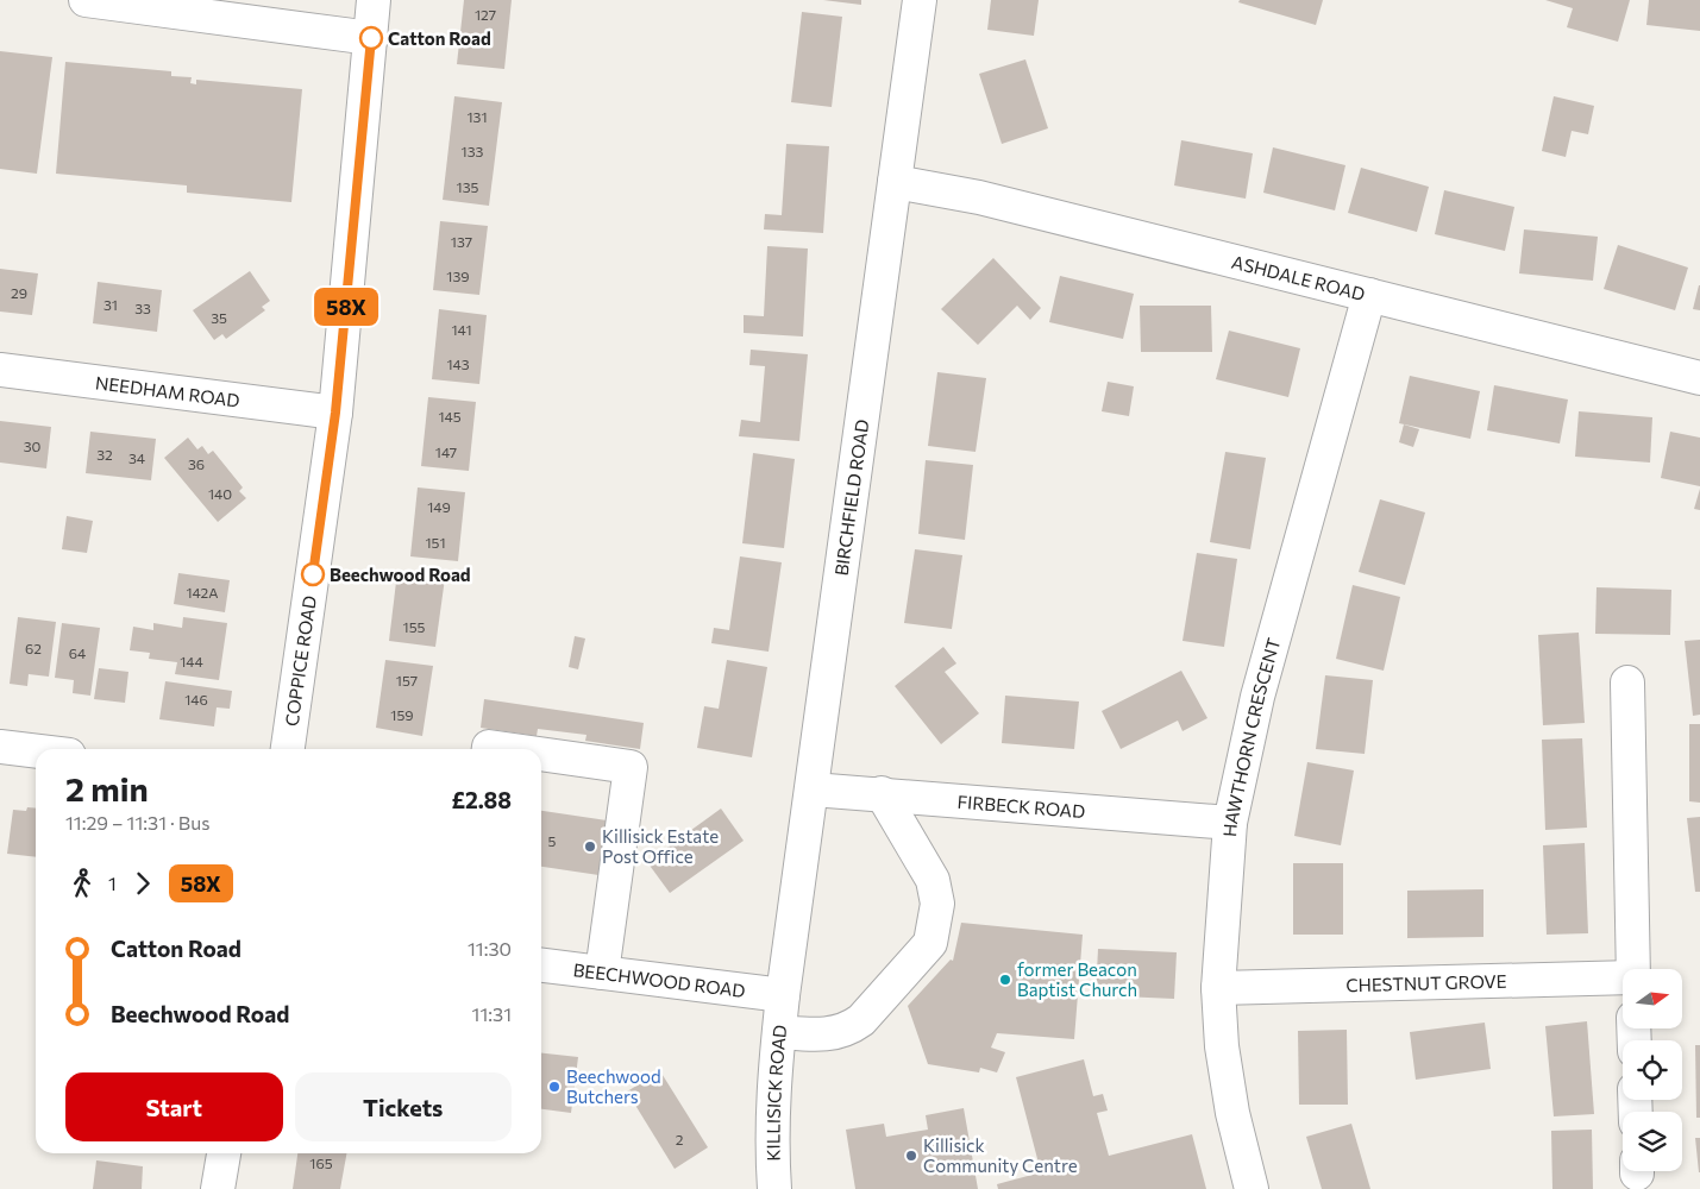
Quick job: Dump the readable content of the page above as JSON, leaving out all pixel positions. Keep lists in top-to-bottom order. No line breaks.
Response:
{"streets":{"street":["ASHDALE ROAD","NEEDHAM ROAD","BIRCHFIELD ROAD","COPPICE ROAD","HAWTHORN CRESCENT","FIRBECK ROAD","BEECHWOOD ROAD","CHESTNUT GROVE","KILLISICK ROAD"]},"crossings":[["ASHDALE ROAD","BIRCHFIELD ROAD"],["ASHDALE ROAD","HAWTHORN CRESCENT"],["NEEDHAM ROAD","COPPICE ROAD"],["BIRCHFIELD ROAD","FIRBECK ROAD"],["BIRCHFIELD ROAD","BEECHWOOD ROAD"],["BIRCHFIELD ROAD","KILLISICK ROAD"],["HAWTHORN CRESCENT","FIRBECK ROAD"],["HAWTHORN CRESCENT","CHESTNUT GROVE"],["BEECHWOOD ROAD","KILLISICK ROAD"]],"places":["Catton Road","Beechwood Road","Killisick Estate Post Office","former Beacon Baptist Church","Beechwood Butchers","Killisick Community Centre"],"lines":["bus line 58X"],"house_numbers":["127","131","133","135","137","139","29","31","33","35","141","143","145","30","147","32","34","36","140","149","151","142A","155","62","64","144","157","146","159","5","2","165"],"north":"right","page":{"on_map":"58X","heading":["2 min","11:29 – 11:31 · Bus","£2.88"],"legs":["1","58X"],"list":[{"name":"Catton Road","value":"11:30"},{"name":"Beechwood Road","value":"11:31"}],"buttons":["Start","Tickets"]}}
